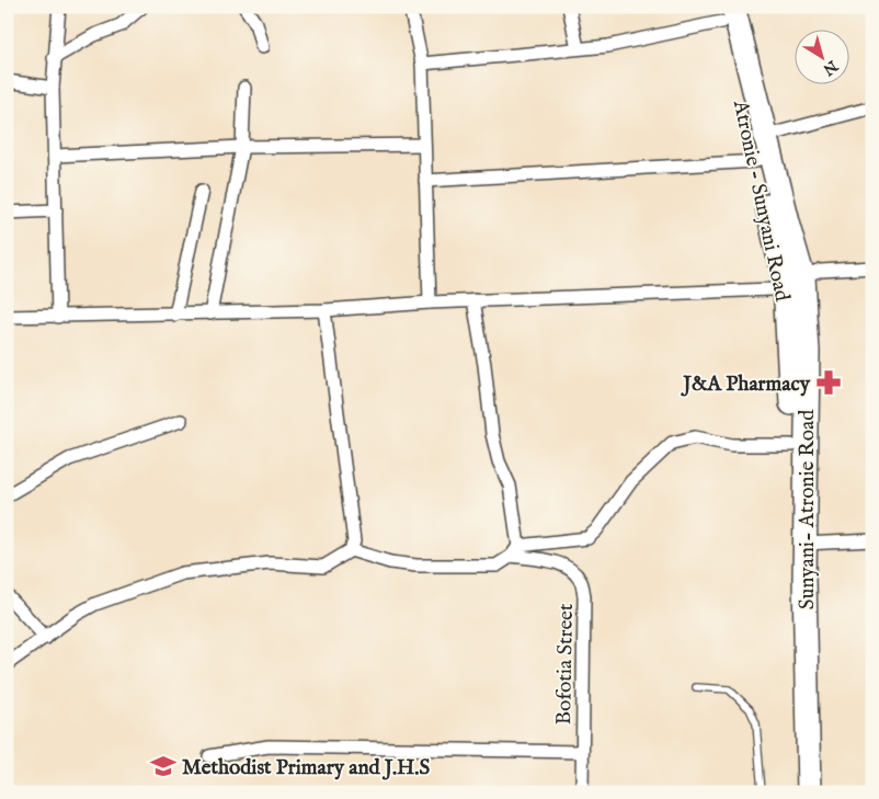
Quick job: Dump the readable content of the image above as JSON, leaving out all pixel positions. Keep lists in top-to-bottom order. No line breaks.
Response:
{"streets":{"highway":["Atronie - Sunyani Road","Sunyani- Atronie Road"],"street":["Bofotia Street"]},"crossings":[["Atronie - Sunyani Road","Sunyani- Atronie Road"]],"places":{"pharmacy":["J&A Pharmacy"],"school or university":["Methodist Primary and J.H.S"]},"north":"bottom right"}
